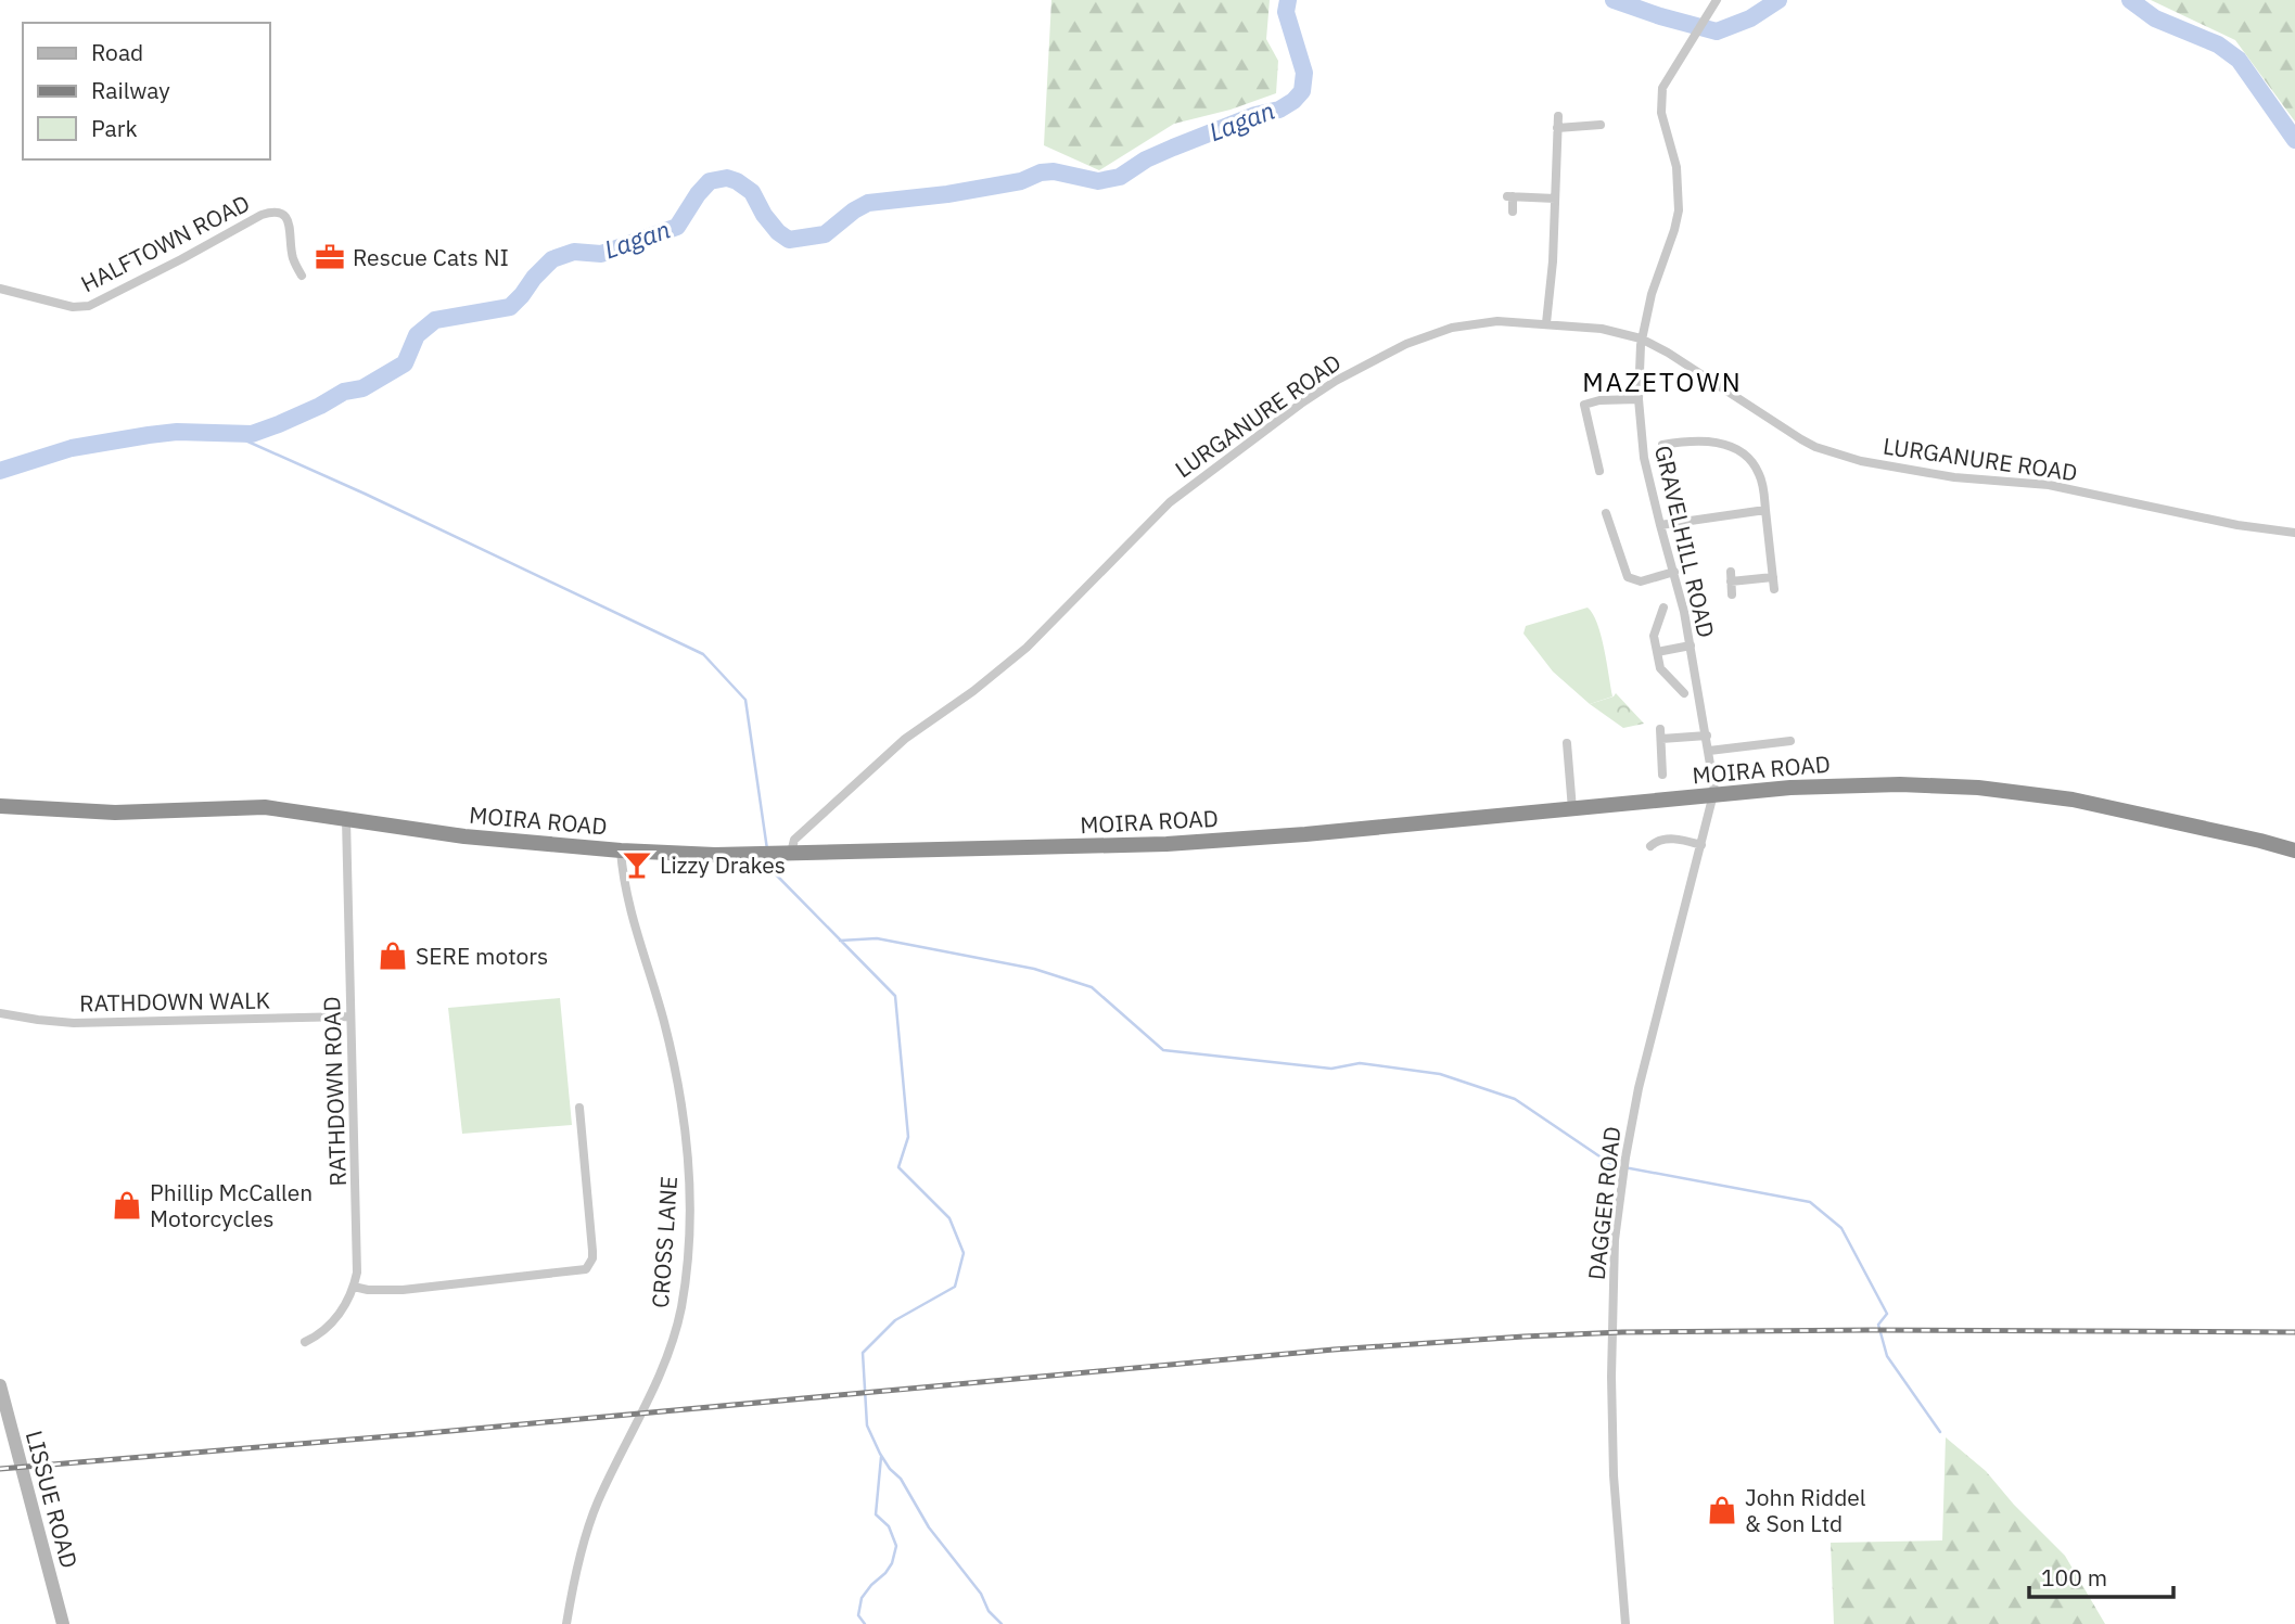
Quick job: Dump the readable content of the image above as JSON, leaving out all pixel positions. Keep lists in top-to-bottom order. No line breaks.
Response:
{"streets":{"highway":["MOIRA ROAD"],"street":["HALFTOWN ROAD","LURGANURE ROAD","GRAVELHILL ROAD","RATHDOWN WALK","RATHDOWN ROAD","DAGGER ROAD","CROSS LANE","LISSUE ROAD"]},"crossings":[["LURGANURE ROAD","GRAVELHILL ROAD"],["LURGANURE ROAD","MOIRA ROAD"],["GRAVELHILL ROAD","MOIRA ROAD"],["GRAVELHILL ROAD","DAGGER ROAD"],["MOIRA ROAD","RATHDOWN ROAD"],["MOIRA ROAD","DAGGER ROAD"],["MOIRA ROAD","CROSS LANE"],["RATHDOWN WALK","RATHDOWN ROAD"]],"districts":["MAZETOWN"],"water":["Lagan"],"places":{"office":["Rescue Cats NI"],"bar":["Lizzy Drakes"],"shop":["SERE motors","Phillip McCallen Motorcycles","John Riddel & Son Ltd"]},"legend":["Road","Railway","Park"],"scale_bar":"100 m"}
